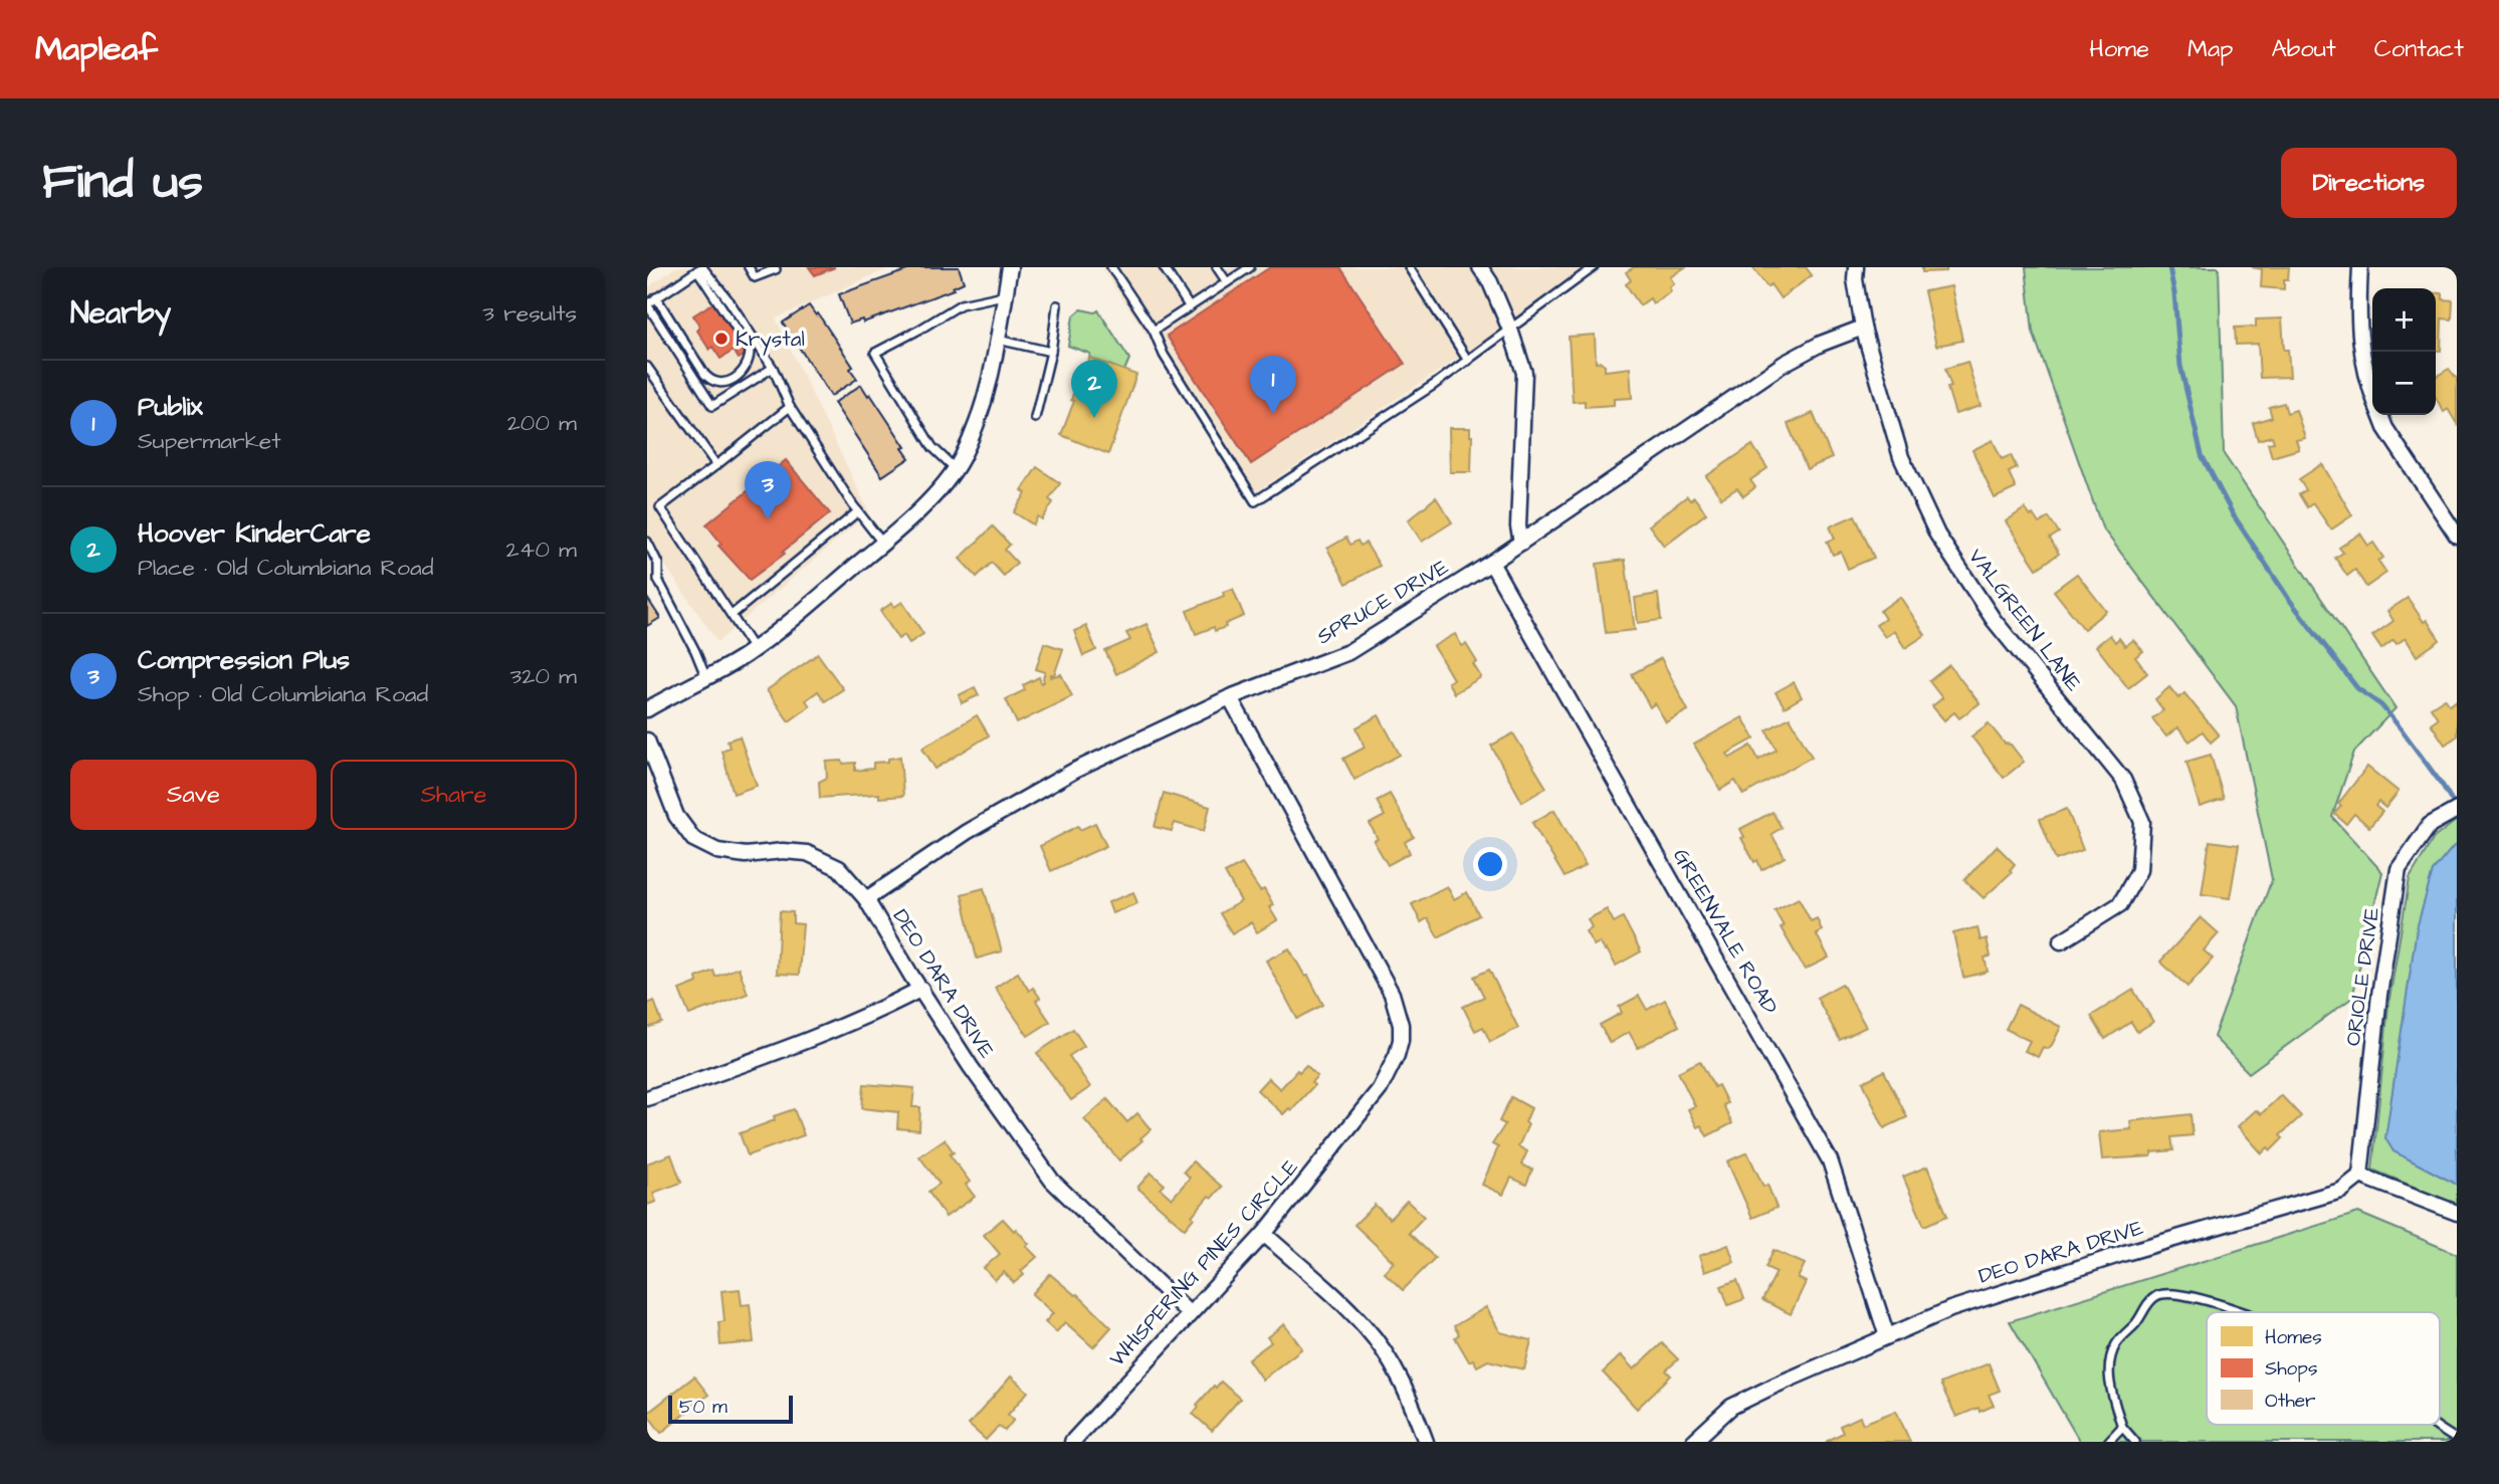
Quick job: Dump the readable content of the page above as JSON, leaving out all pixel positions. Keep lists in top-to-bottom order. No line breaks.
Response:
{"streets":{"street":["SPRUCE DRIVE","VALGREEN LANE","GREENVALE ROAD","ORIOLE DRIVE","DEO DARA DRIVE","WHISPERING PINES CIRCLE"]},"crossings":[["SPRUCE DRIVE","VALGREEN LANE"],["SPRUCE DRIVE","GREENVALE ROAD"],["SPRUCE DRIVE","DEO DARA DRIVE"],["SPRUCE DRIVE","WHISPERING PINES CIRCLE"],["GREENVALE ROAD","DEO DARA DRIVE"],["ORIOLE DRIVE","DEO DARA DRIVE"],["DEO DARA DRIVE","WHISPERING PINES CIRCLE"]],"places":["Krystal"],"legend":["Homes","Shops","Other"],"scale_bar":"50 m","page":{"header":"Mapleaf","nav":["Home","Map","About","Contact"],"buttons":["Directions",["Save","Share"]],"title":"Find us","heading":["Nearby","3 results"],"map_buttons":["+","−"],"pins":["1","2","3"],"list":[{"mark":"1","name":"Publix","note":"Supermarket","value":"200 m"},{"mark":"2","name":"Hoover KinderCare","note":"Place · Old Columbiana Road","value":"240 m"},{"mark":"3","name":"Compression Plus","note":"Shop · Old Columbiana Road","value":"320 m"}],"scale":"50 m"}}
